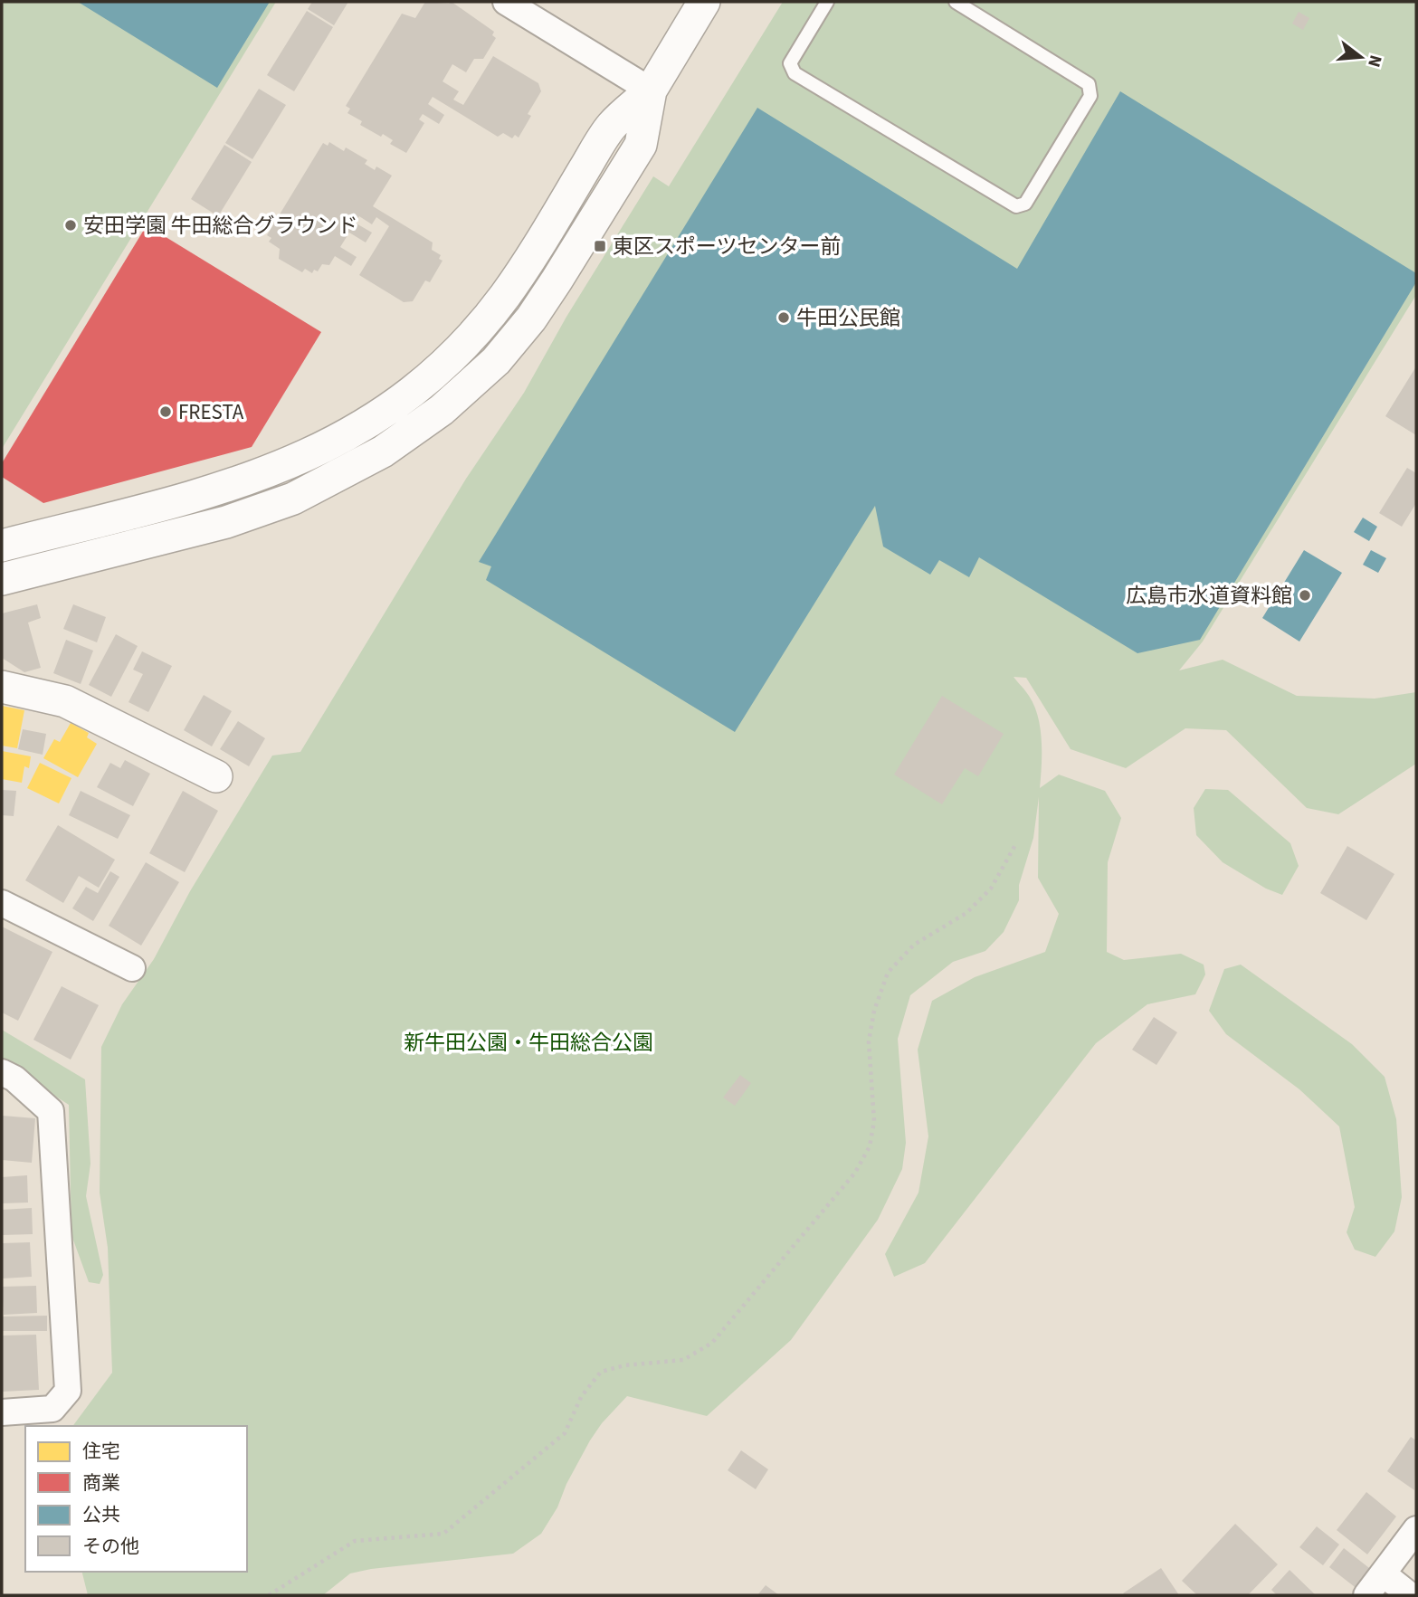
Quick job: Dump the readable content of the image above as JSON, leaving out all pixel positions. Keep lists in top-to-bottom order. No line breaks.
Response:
{"parks":["新牛田公園・牛田総合公園"],"places":{"other":["安田学園 牛田総合グラウンド","牛田公民館","FRESTA","広島市水道資料館"],"transit":["東区スポーツセンター前"]},"legend":["住宅","商業","公共","その他"],"north":"right"}
